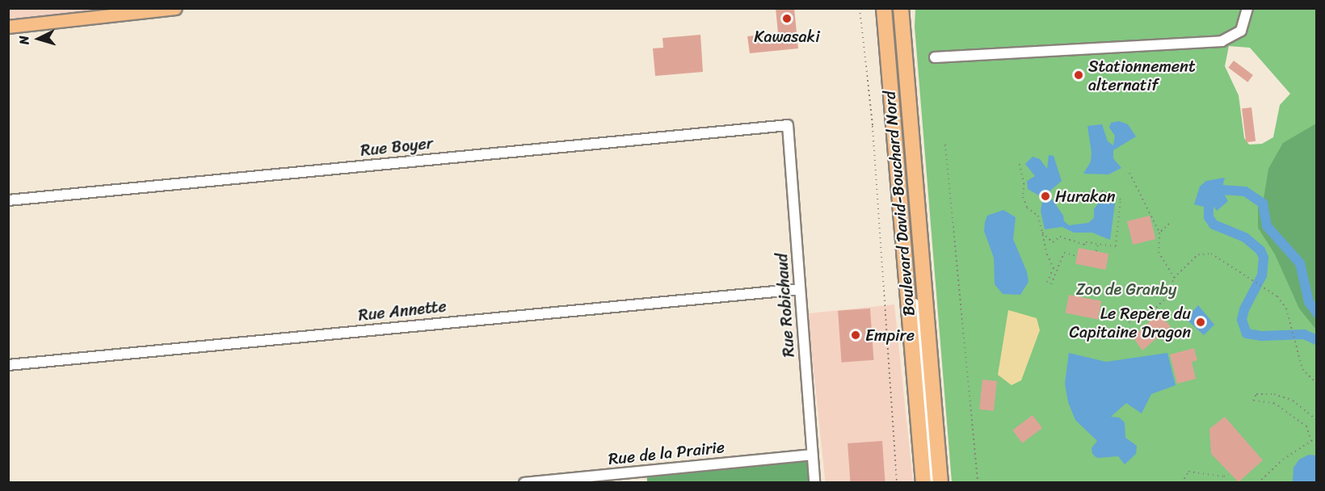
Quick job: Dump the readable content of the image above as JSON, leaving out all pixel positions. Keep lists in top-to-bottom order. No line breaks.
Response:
{"streets":{"highway":["Boulevard David-Bouchard Nord"],"street":["Rue Boyer","Rue Robichaud","Rue Annette","Rue de la Prairie"]},"crossings":[["Rue Boyer","Rue Robichaud"],["Rue Robichaud","Rue Annette"],["Rue Robichaud","Rue de la Prairie"]],"parks":["Zoo de Granby"],"places":["Kawasaki","Stationnement alternatif","Hurakan","Le Repère du Capitaine Dragon","Empire"],"north":"left"}
